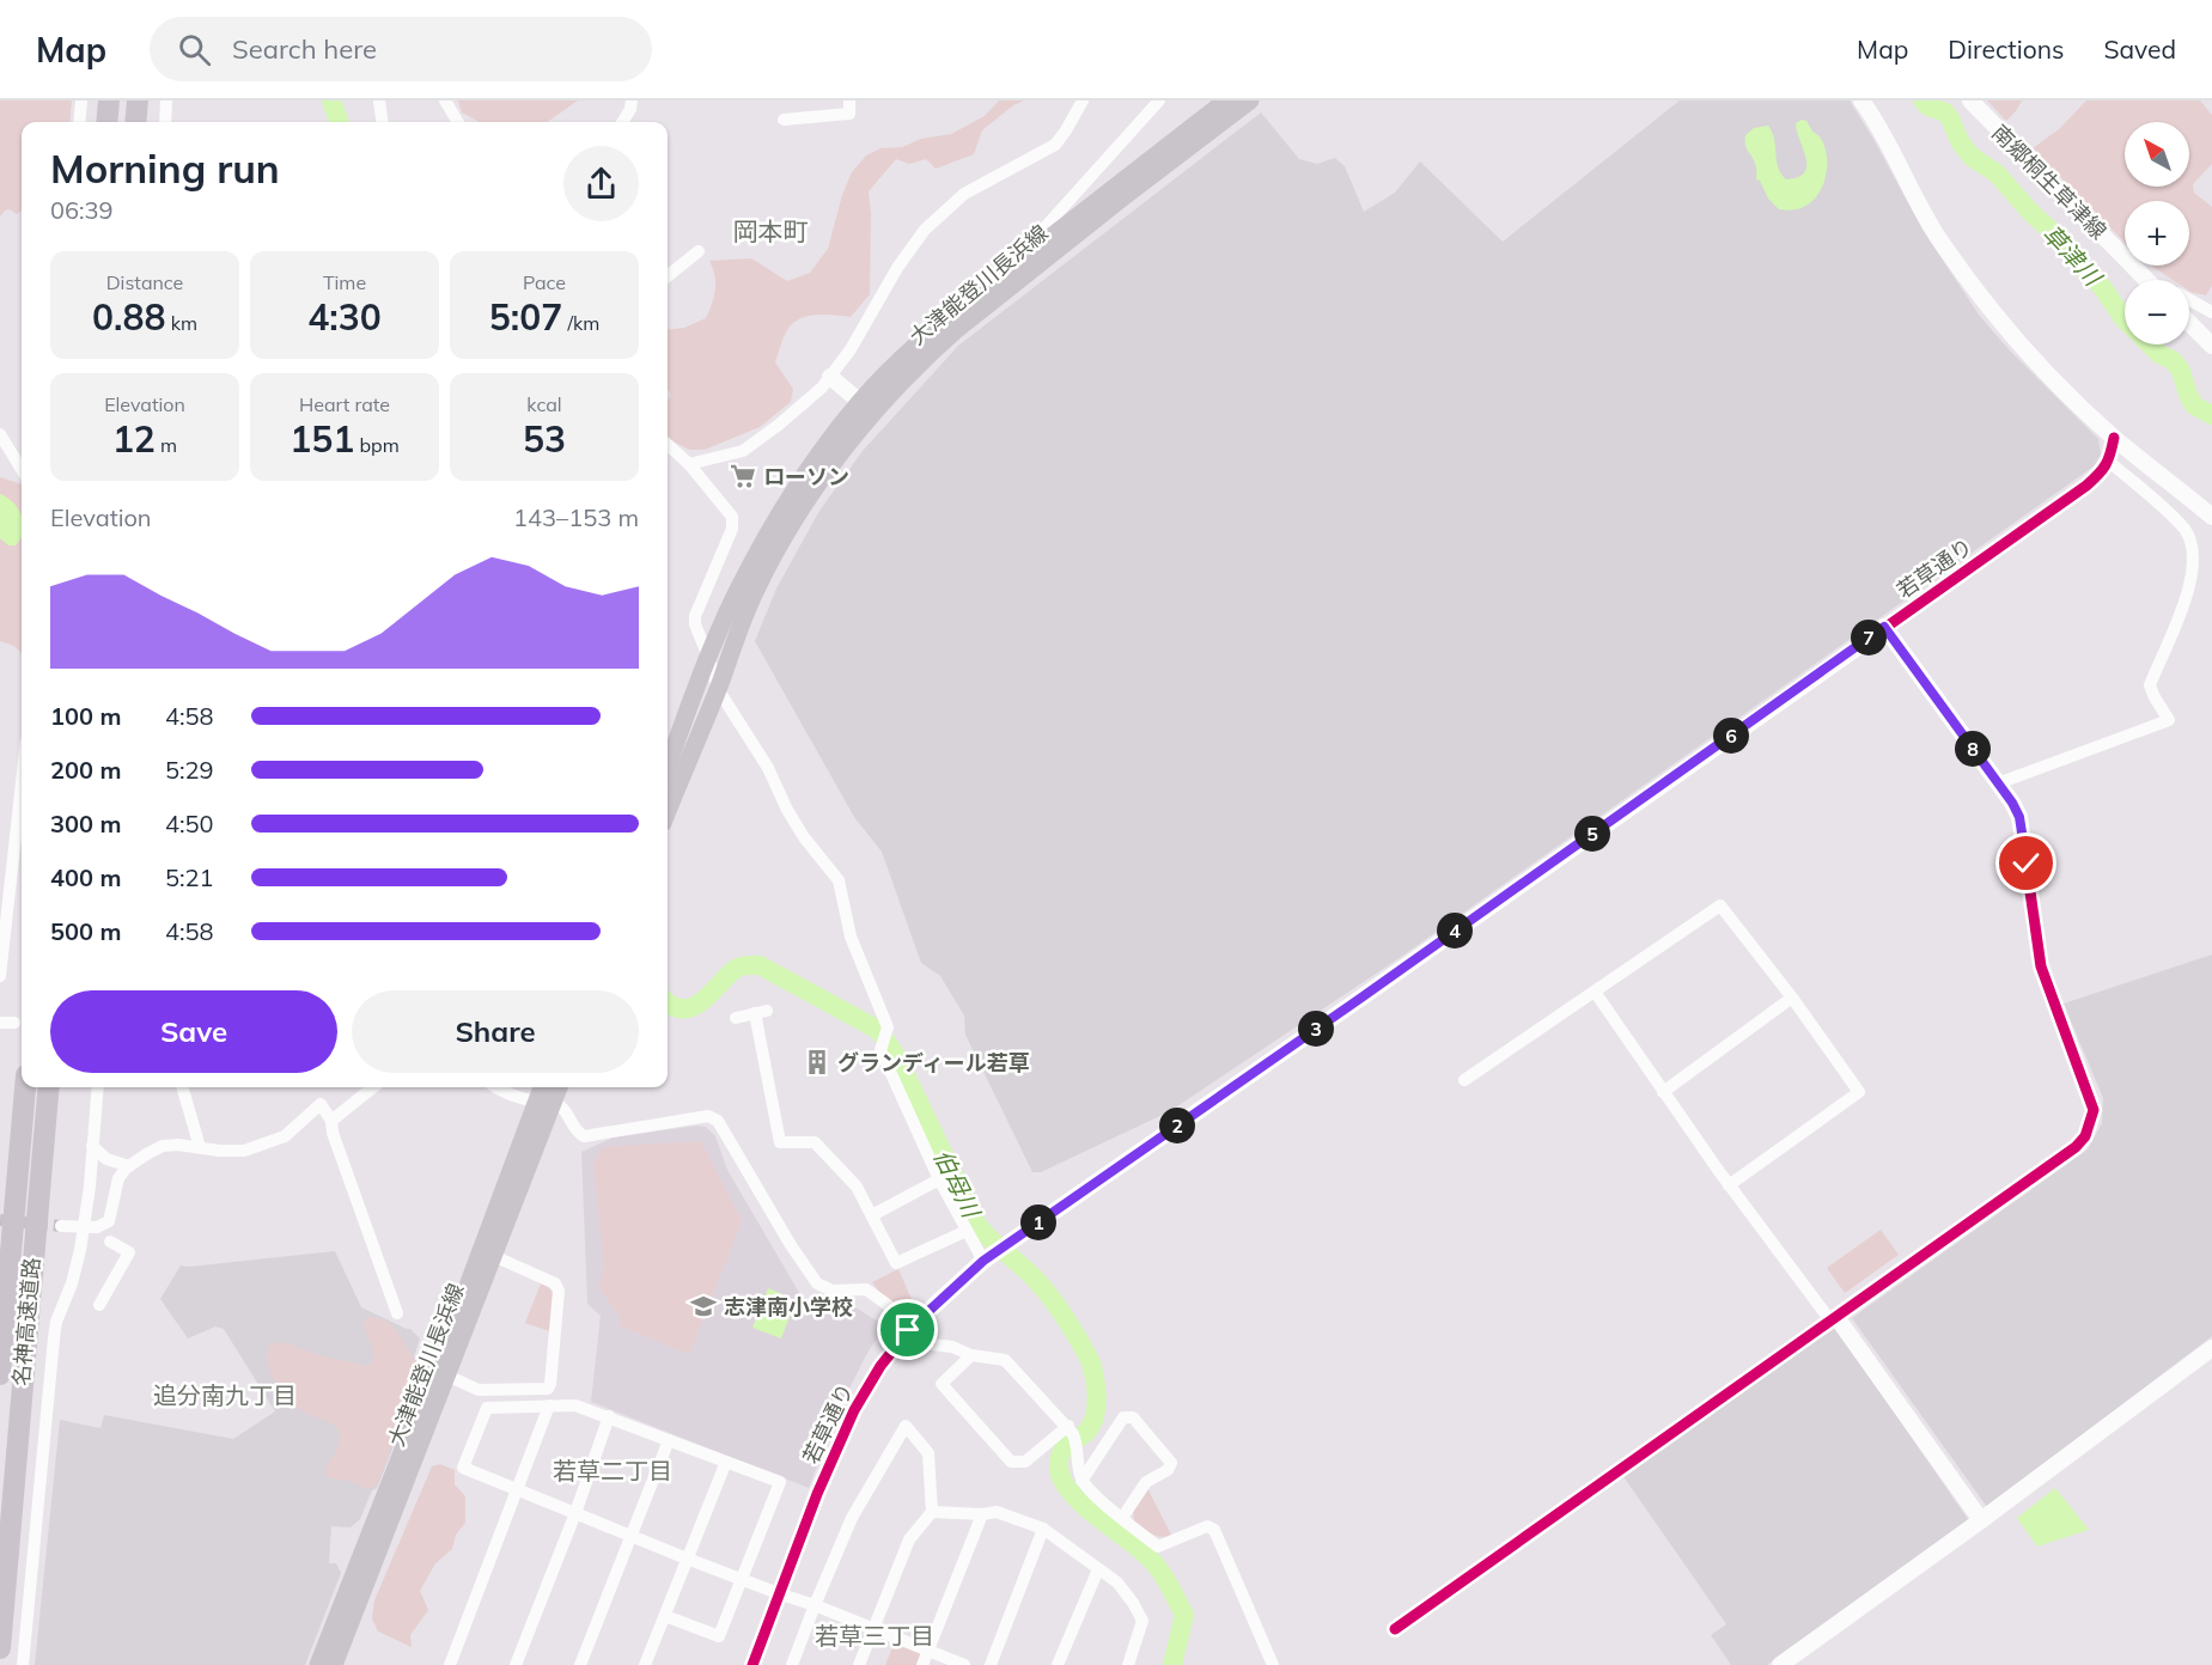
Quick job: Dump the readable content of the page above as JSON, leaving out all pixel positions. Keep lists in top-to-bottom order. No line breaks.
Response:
{"streets":{"highway":["名神高速道路"],"main road":["大津能登川長浜線"],"street":["南郷桐生草津線","若草通り"]},"districts":["岡本町","追分南九丁目","若草二丁目","若草三丁目"],"water":["草津川","伯母川"],"places":{"supermarket":["ローソン"],"building":["グランディール若草"],"school or university":["志津南小学校"]},"north":"top left","page":{"header":"Map","search":"Search here","nav":["Map","Directions","Saved"],"map_buttons":["+","−"],"heading":["Morning run","06:39"],"stats":[["Distance","0.88 km"],["Time","4:30"],["Pace","5:07 /km"],["Elevation","12 m"],["Heart rate","151 bpm"],["kcal","53"]],"chart":["Elevation","143–153 m"],"pins":["7","6","8","5","4","3","2","1"],"list":[{"name":"100 m","note":"4:58"},{"name":"200 m","note":"5:29"},{"name":"300 m","note":"4:50"},{"name":"400 m","note":"5:21"},{"name":"500 m","note":"4:58"}],"buttons":["Save","Share"]}}
